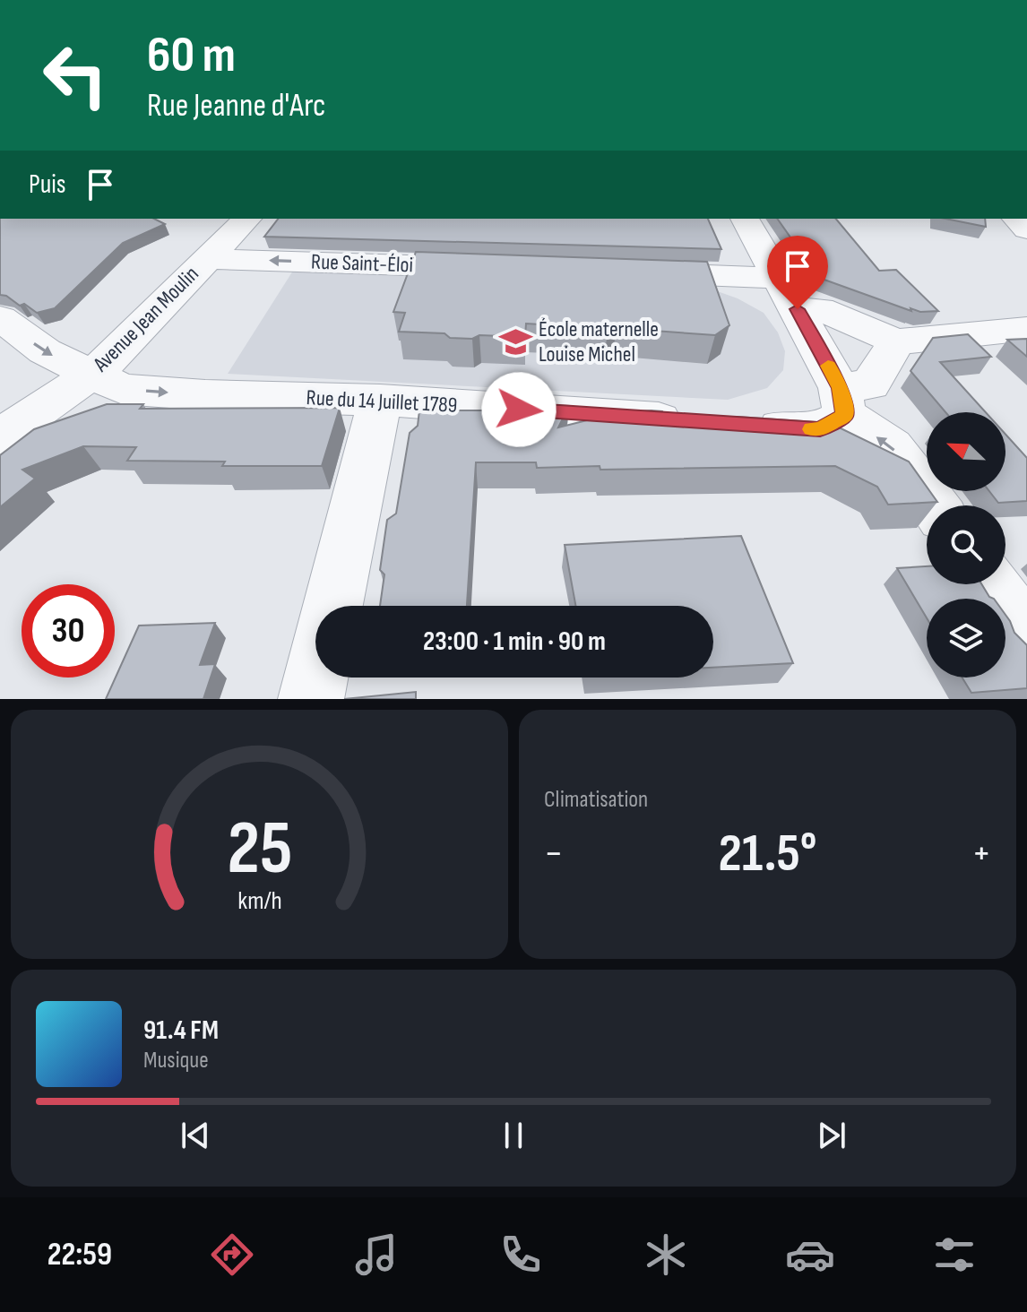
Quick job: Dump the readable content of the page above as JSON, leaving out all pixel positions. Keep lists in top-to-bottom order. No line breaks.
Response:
{"streets":{"street":["Rue Saint-Éloi","Avenue Jean Moulin","Rue du 14 Juillet 1789"]},"crossings":[["Rue Saint-Éloi","Avenue Jean Moulin"],["Avenue Jean Moulin","Rue du 14 Juillet 1789"]],"one_way":["Rue Saint-Éloi","Rue du 14 Juillet 1789"],"places":{"school or university":["École maternelle Louise Michel"]},"north":"top left","page":{"turn":["60 m","Rue Jeanne d'Arc"],"then":"Puis","limit":"30","trip":"23:00 · 1 min · 90 m","tile":"Climatisation","heat":["−","21.5°","+"],"song":["91.4 FM","Musique"],"tabs":"22:59","gauge":["25","km/h"]}}
